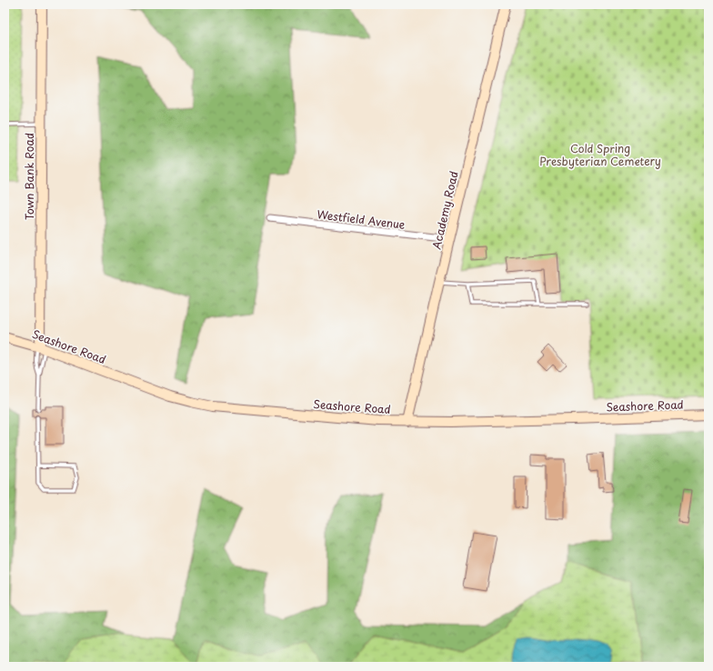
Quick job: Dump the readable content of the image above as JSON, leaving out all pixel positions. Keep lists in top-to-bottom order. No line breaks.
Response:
{"streets":{"street":["Town Bank Road","Academy Road","Westfield Avenue","Seashore Road"]},"crossings":[["Town Bank Road","Seashore Road"],["Academy Road","Westfield Avenue"],["Academy Road","Seashore Road"]],"parks":["Cold Spring Presbyterian Cemetery"]}
